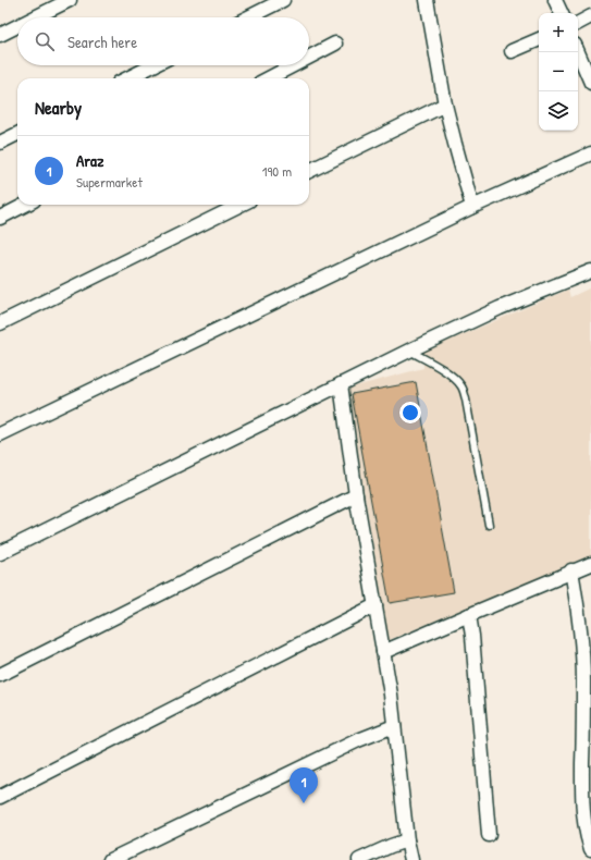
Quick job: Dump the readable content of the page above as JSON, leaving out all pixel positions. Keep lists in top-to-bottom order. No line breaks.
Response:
{"page":{"map_buttons":["+","−"],"search":"Search here","heading":"Nearby","list":[{"mark":"1","name":"Araz","note":"Supermarket","value":"190 m"}],"pins":"1"}}
